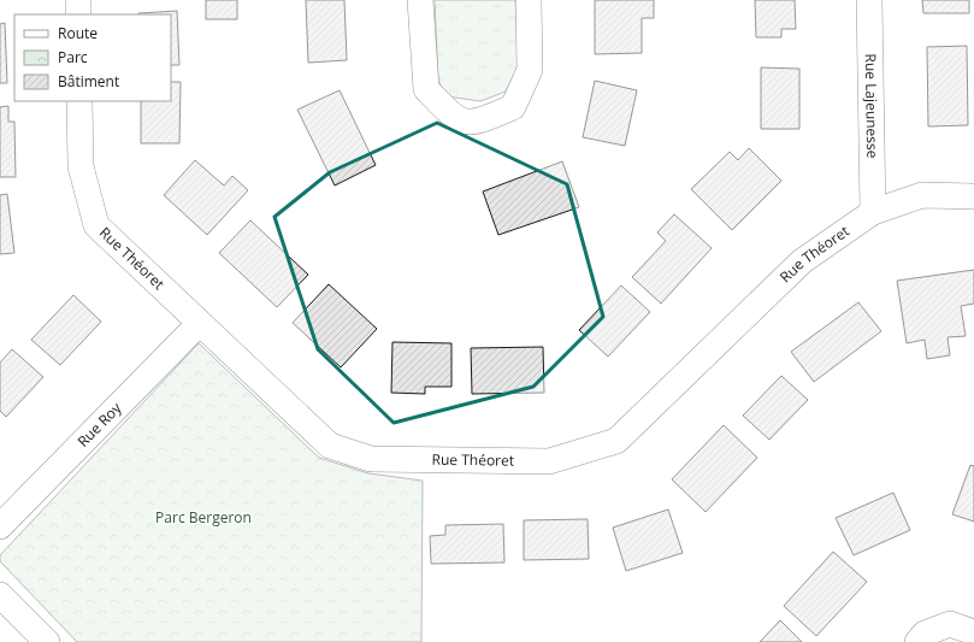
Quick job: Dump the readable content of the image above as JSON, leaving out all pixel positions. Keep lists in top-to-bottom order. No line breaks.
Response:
{"streets":{"street":["Rue Lajeunesse","Rue Théoret","Rue Roy"]},"crossings":[["Rue Lajeunesse","Rue Théoret"],["Rue Théoret","Rue Roy"]],"parks":["Parc Bergeron"],"legend":["Route","Parc","Bâtiment"]}
